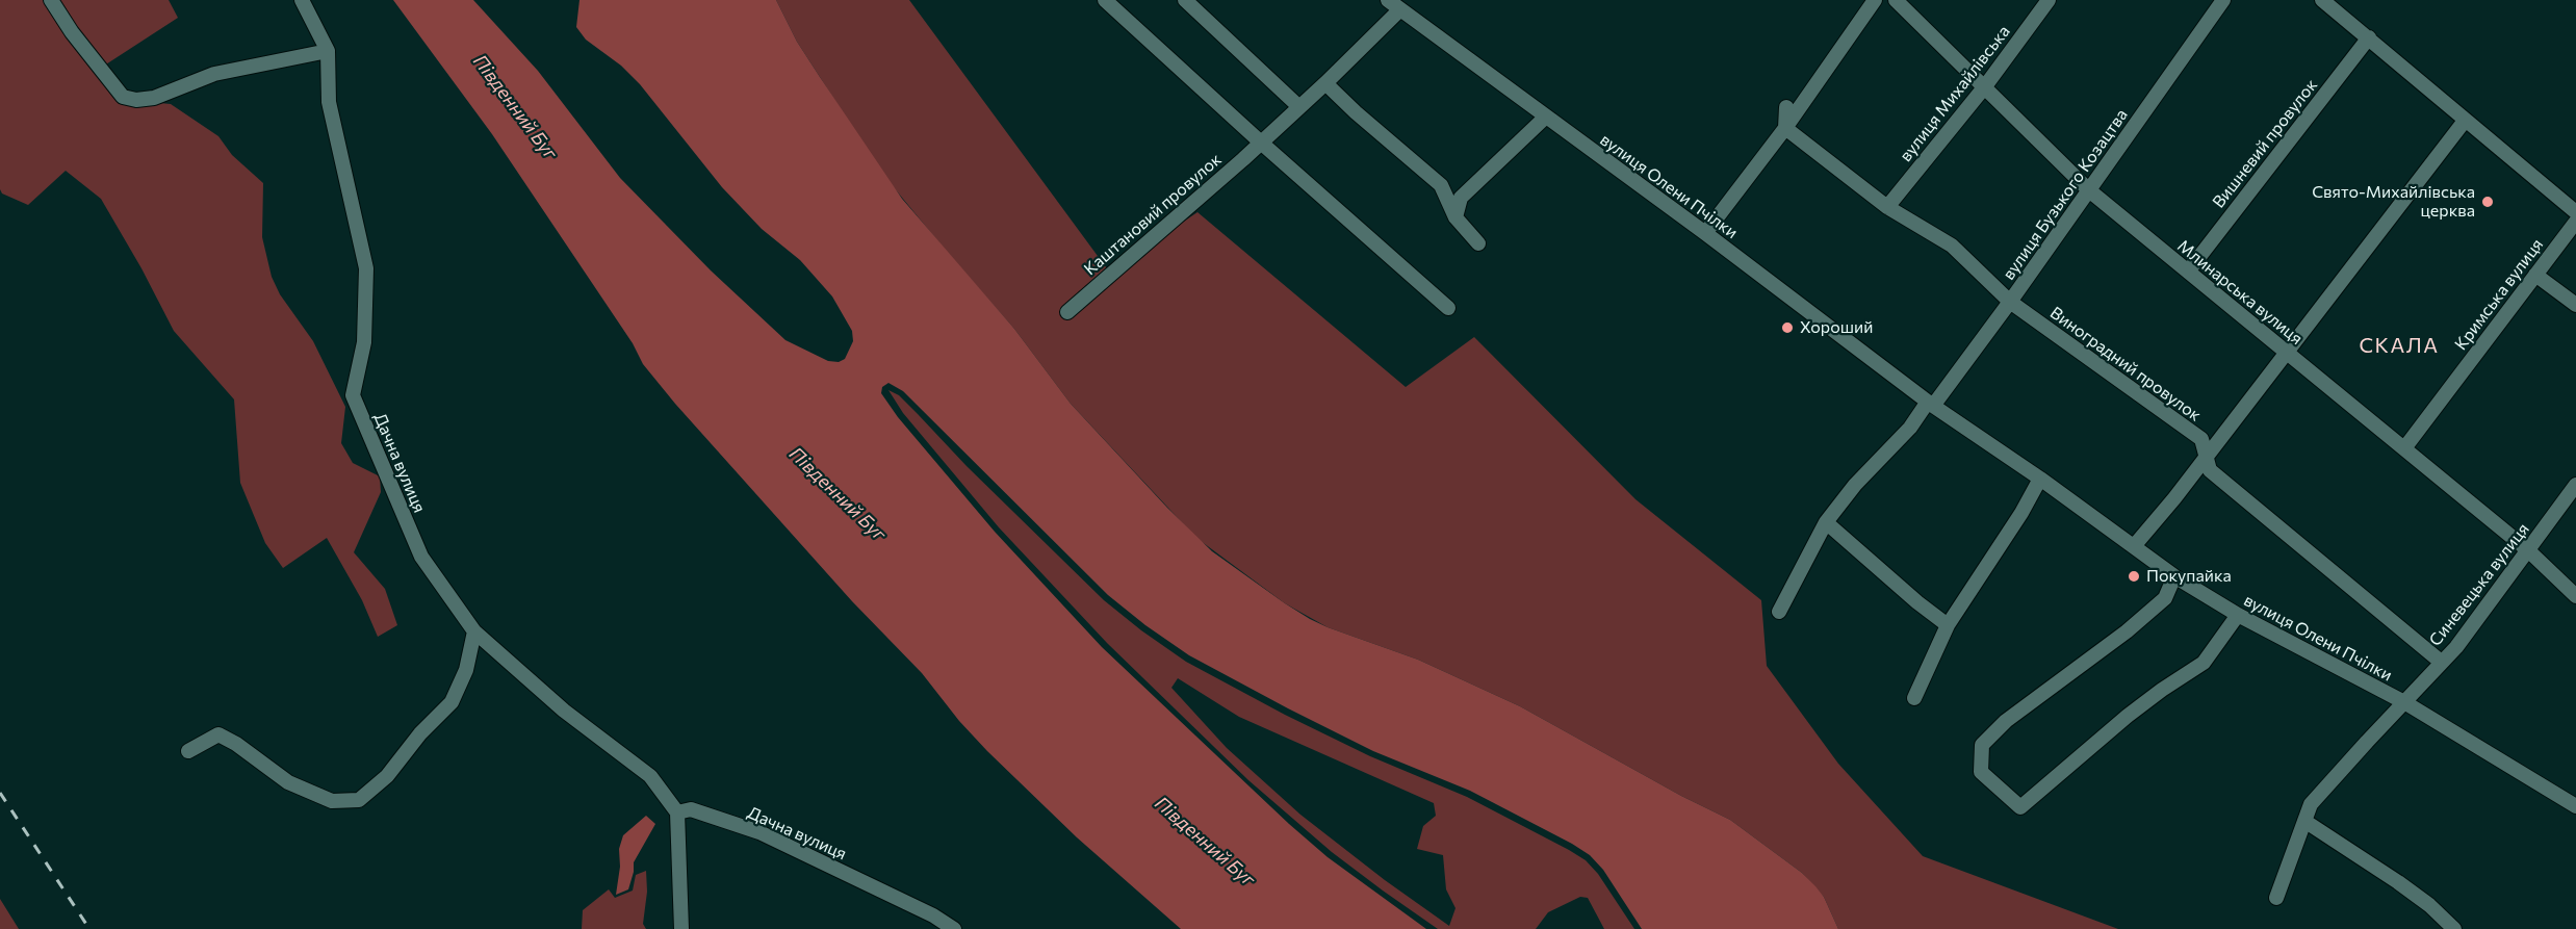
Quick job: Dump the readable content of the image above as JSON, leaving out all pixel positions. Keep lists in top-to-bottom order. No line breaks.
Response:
{"streets":{"street":["вулиця Михайлівська","Вишневий провулок","вулиця Олени Пчілки","вулиця Бузького Козацтва","Каштановий провулок","Млинарська вулиця","Кримська вулиця","Виноградний провулок","Дачна вулиця","Синевецька вулиця"]},"crossings":[["вулиця Михайлівська","Млинарська вулиця"],["вулиця Михайлівська","Виноградний провулок"],["Вишневий провулок","Млинарська вулиця"],["вулиця Олени Пчілки","вулиця Бузького Козацтва"],["вулиця Олени Пчілки","Каштановий провулок"],["вулиця Олени Пчілки","Синевецька вулиця"],["вулиця Бузького Козацтва","Млинарська вулиця"],["вулиця Бузького Козацтва","Виноградний провулок"],["Млинарська вулиця","Кримська вулиця"],["Млинарська вулиця","Синевецька вулиця"],["Виноградний провулок","Синевецька вулиця"]],"districts":["СКАЛА"],"water":["Південний Буг"],"places":["Свято-Михайлівська церква","Хороший","Покупайка"]}
